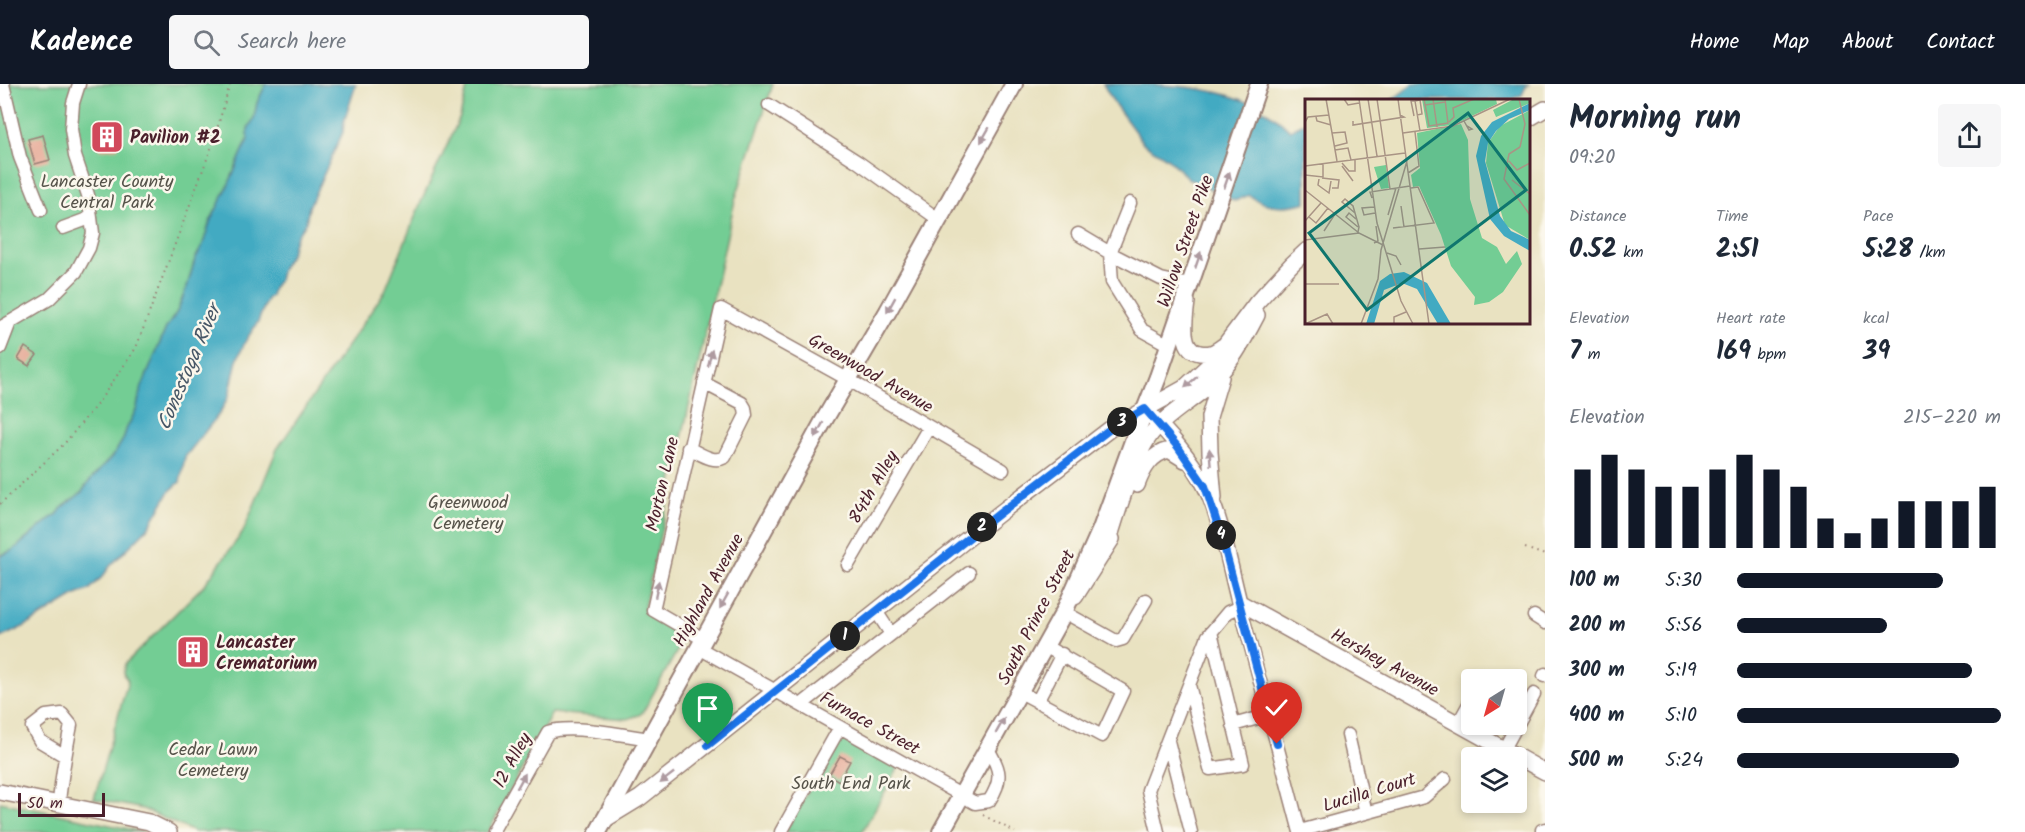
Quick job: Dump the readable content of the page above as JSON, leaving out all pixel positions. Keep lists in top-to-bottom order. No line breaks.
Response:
{"streets":{"highway":["Willow Street Pike","Highland Avenue","South Prince Street"],"main road":["Hershey Avenue"],"street":["Greenwood Avenue","Morton Lane","84th Alley","Furnace Street","12 Alley","Lucilla Court"]},"crossings":[["Willow Street Pike","South Prince Street"],["Greenwood Avenue","Morton Lane"],["Greenwood Avenue","84th Alley"],["Greenwood Avenue","Highland Avenue"],["Morton Lane","Highland Avenue"],["Morton Lane","Furnace Street"],["Highland Avenue","Furnace Street"],["Highland Avenue","12 Alley"],["South Prince Street","Furnace Street"]],"one_way":["Willow Street Pike","Morton Lane","Highland Avenue","12 Alley"],"water":["Conestoga River"],"parks":["Lancaster County Central Park","Greenwood Cemetery","Cedar Lawn Cemetery","South End Park"],"places":{"building":["Pavilion #2","Lancaster Crematorium"]},"scale_bar":"50 m","north":"bottom left","page":{"header":"Kadence","search":"Search here","nav":["Home","Map","About","Contact"],"heading":["Morning run","09:20"],"stats":[["Distance","0.52 km"],["Time","2:51"],["Pace","5:28 /km"],["Elevation","7 m"],["Heart rate","169 bpm"],["kcal","39"]],"chart":["Elevation","215–220 m"],"pins":["3","2","4","1"],"list":[{"name":"100 m","note":"5:30"},{"name":"200 m","note":"5:56"},{"name":"300 m","note":"5:19"},{"name":"400 m","note":"5:10"},{"name":"500 m","note":"5:24"}],"scale":"50 m"}}
